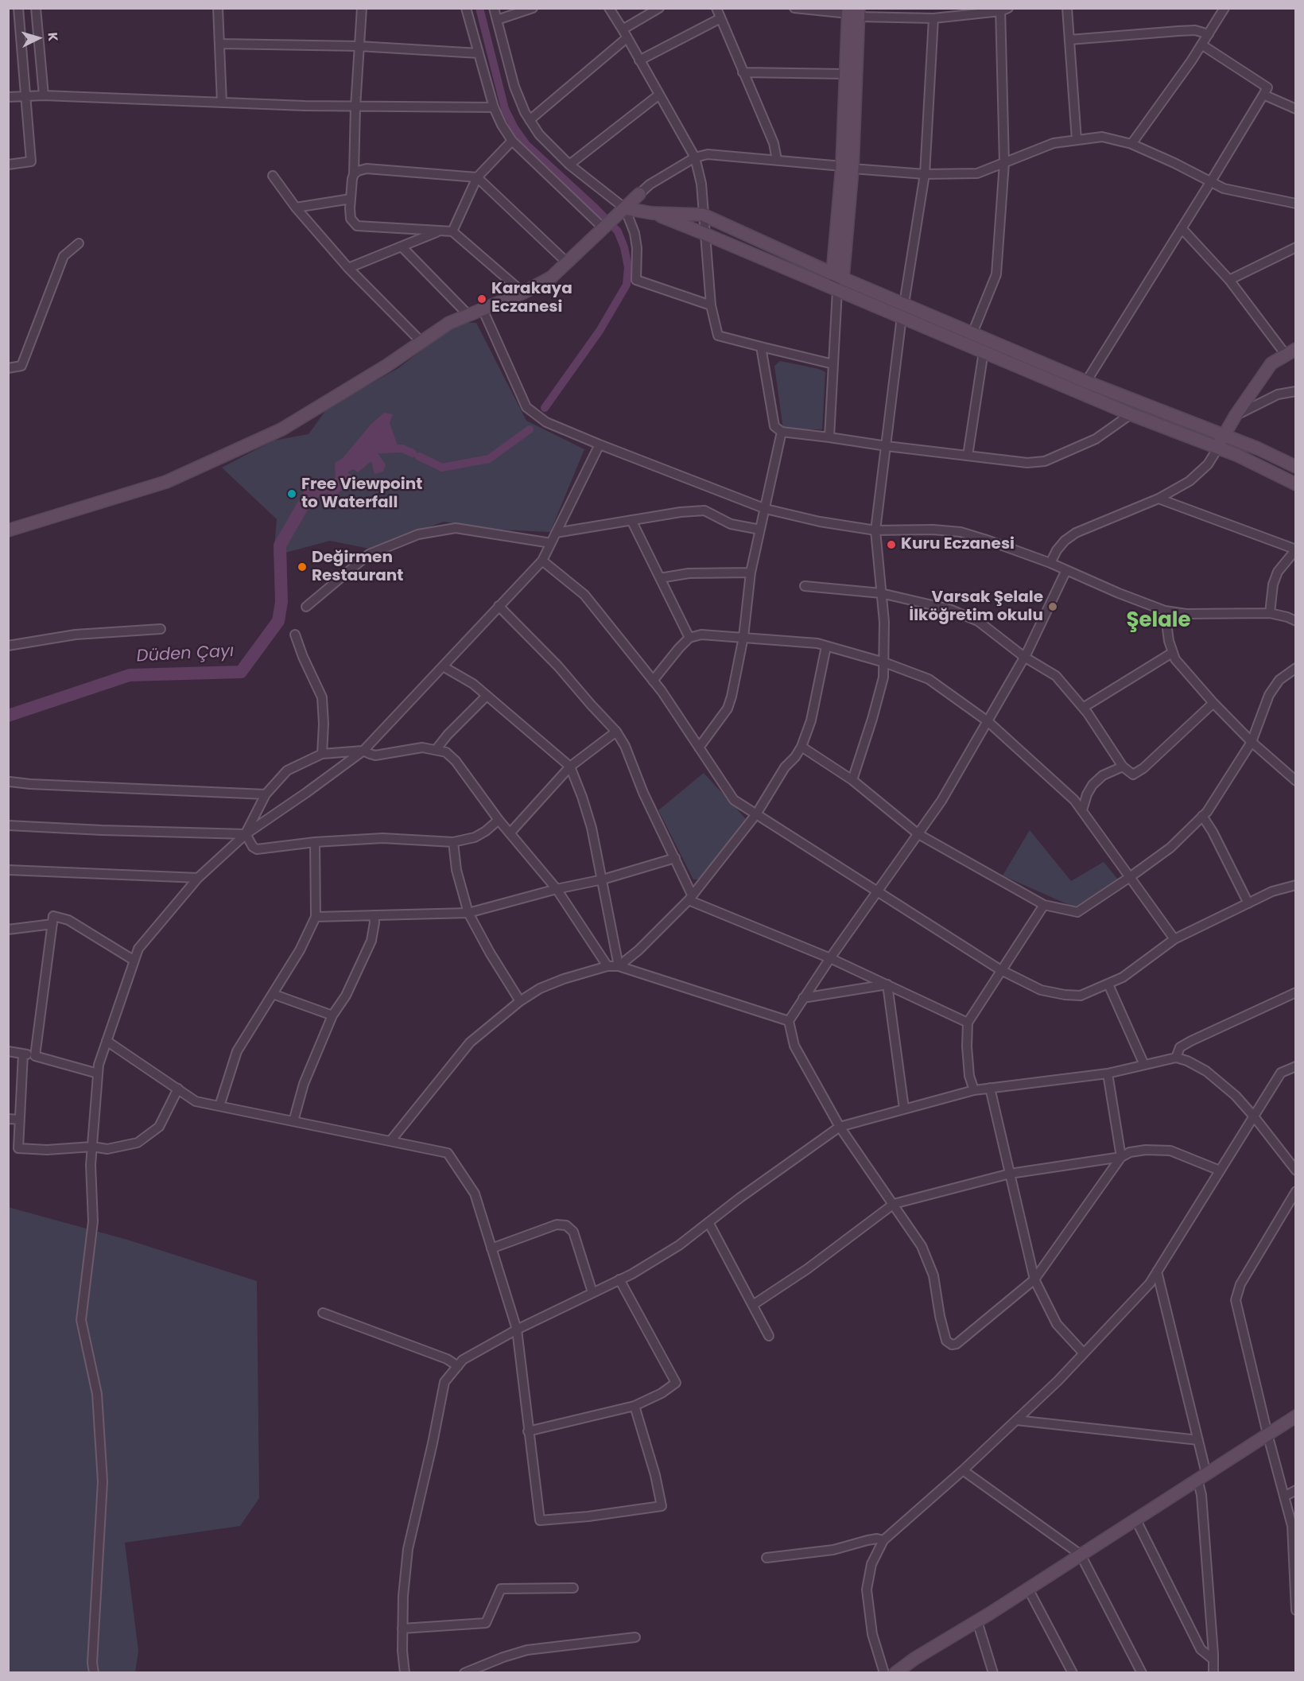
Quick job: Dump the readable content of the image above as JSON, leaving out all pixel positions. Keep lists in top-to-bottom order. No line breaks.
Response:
{"districts":["Şelale"],"water":["Düden Çayı"],"places":["Karakaya Eczanesi","Free Viewpoint to Waterfall","Kuru Eczanesi","Değirmen Restaurant","Varsak Şelale İlköğretim okulu"],"north":"right"}
